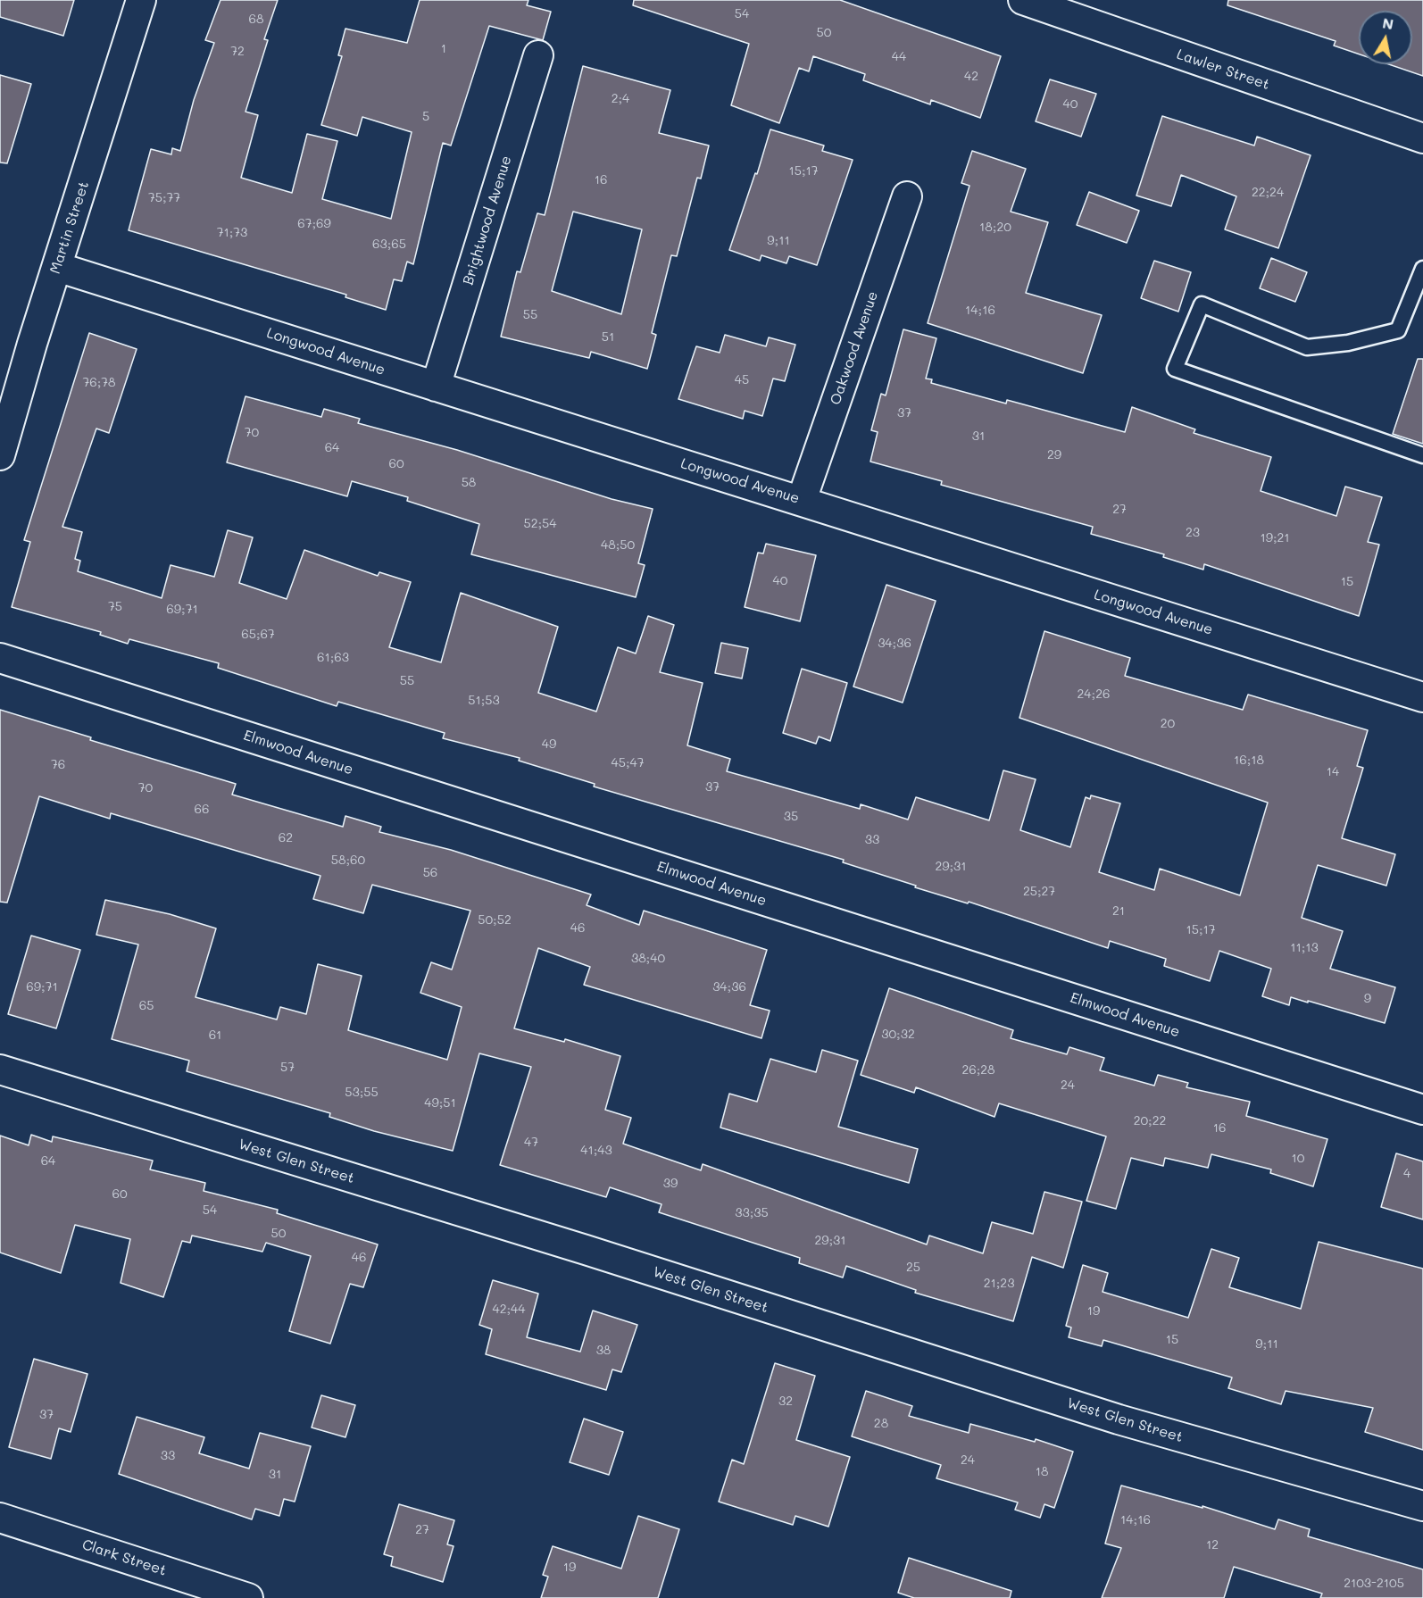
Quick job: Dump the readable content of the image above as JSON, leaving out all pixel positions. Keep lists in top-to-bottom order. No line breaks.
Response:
{"streets":{"street":["Lawler Street","Brightwood Avenue","Martin Street","Oakwood Avenue","Longwood Avenue","Elmwood Avenue","West Glen Street","Clark Street"]},"crossings":[["Brightwood Avenue","Longwood Avenue"],["Martin Street","Longwood Avenue"],["Oakwood Avenue","Longwood Avenue"]],"house_numbers":["54","68","50","1","72","44","42","2;4","40","5","15;17","16","22;24","75;77","67;69","18;20","71;73","9;11","63;65","14;16","55","51","45","76;78","37","70","31","64","29","60","58","27","52;54","23","19;21","48;50","40","15","75","69;71","65;67","34;36","61;63","55","24;26","51;53","20","49","16;18","45;47","76","14","37","70","66","35","62","33","58;60","29;31","56","25;27","21","50;52","46","15;17","11;13","38;40","69;71","34;36","9","65","30;32","61","57","26;28","24","53;55","49;51","20;22","16","47","41;43","10","64","4","39","60","54","33;35","50","29;31","46","25","21;23","42;44","19","15","9;11","38","32","37","28","33","24","18","31","14;16","27","12","19","2103-2105"],"north":"top"}
